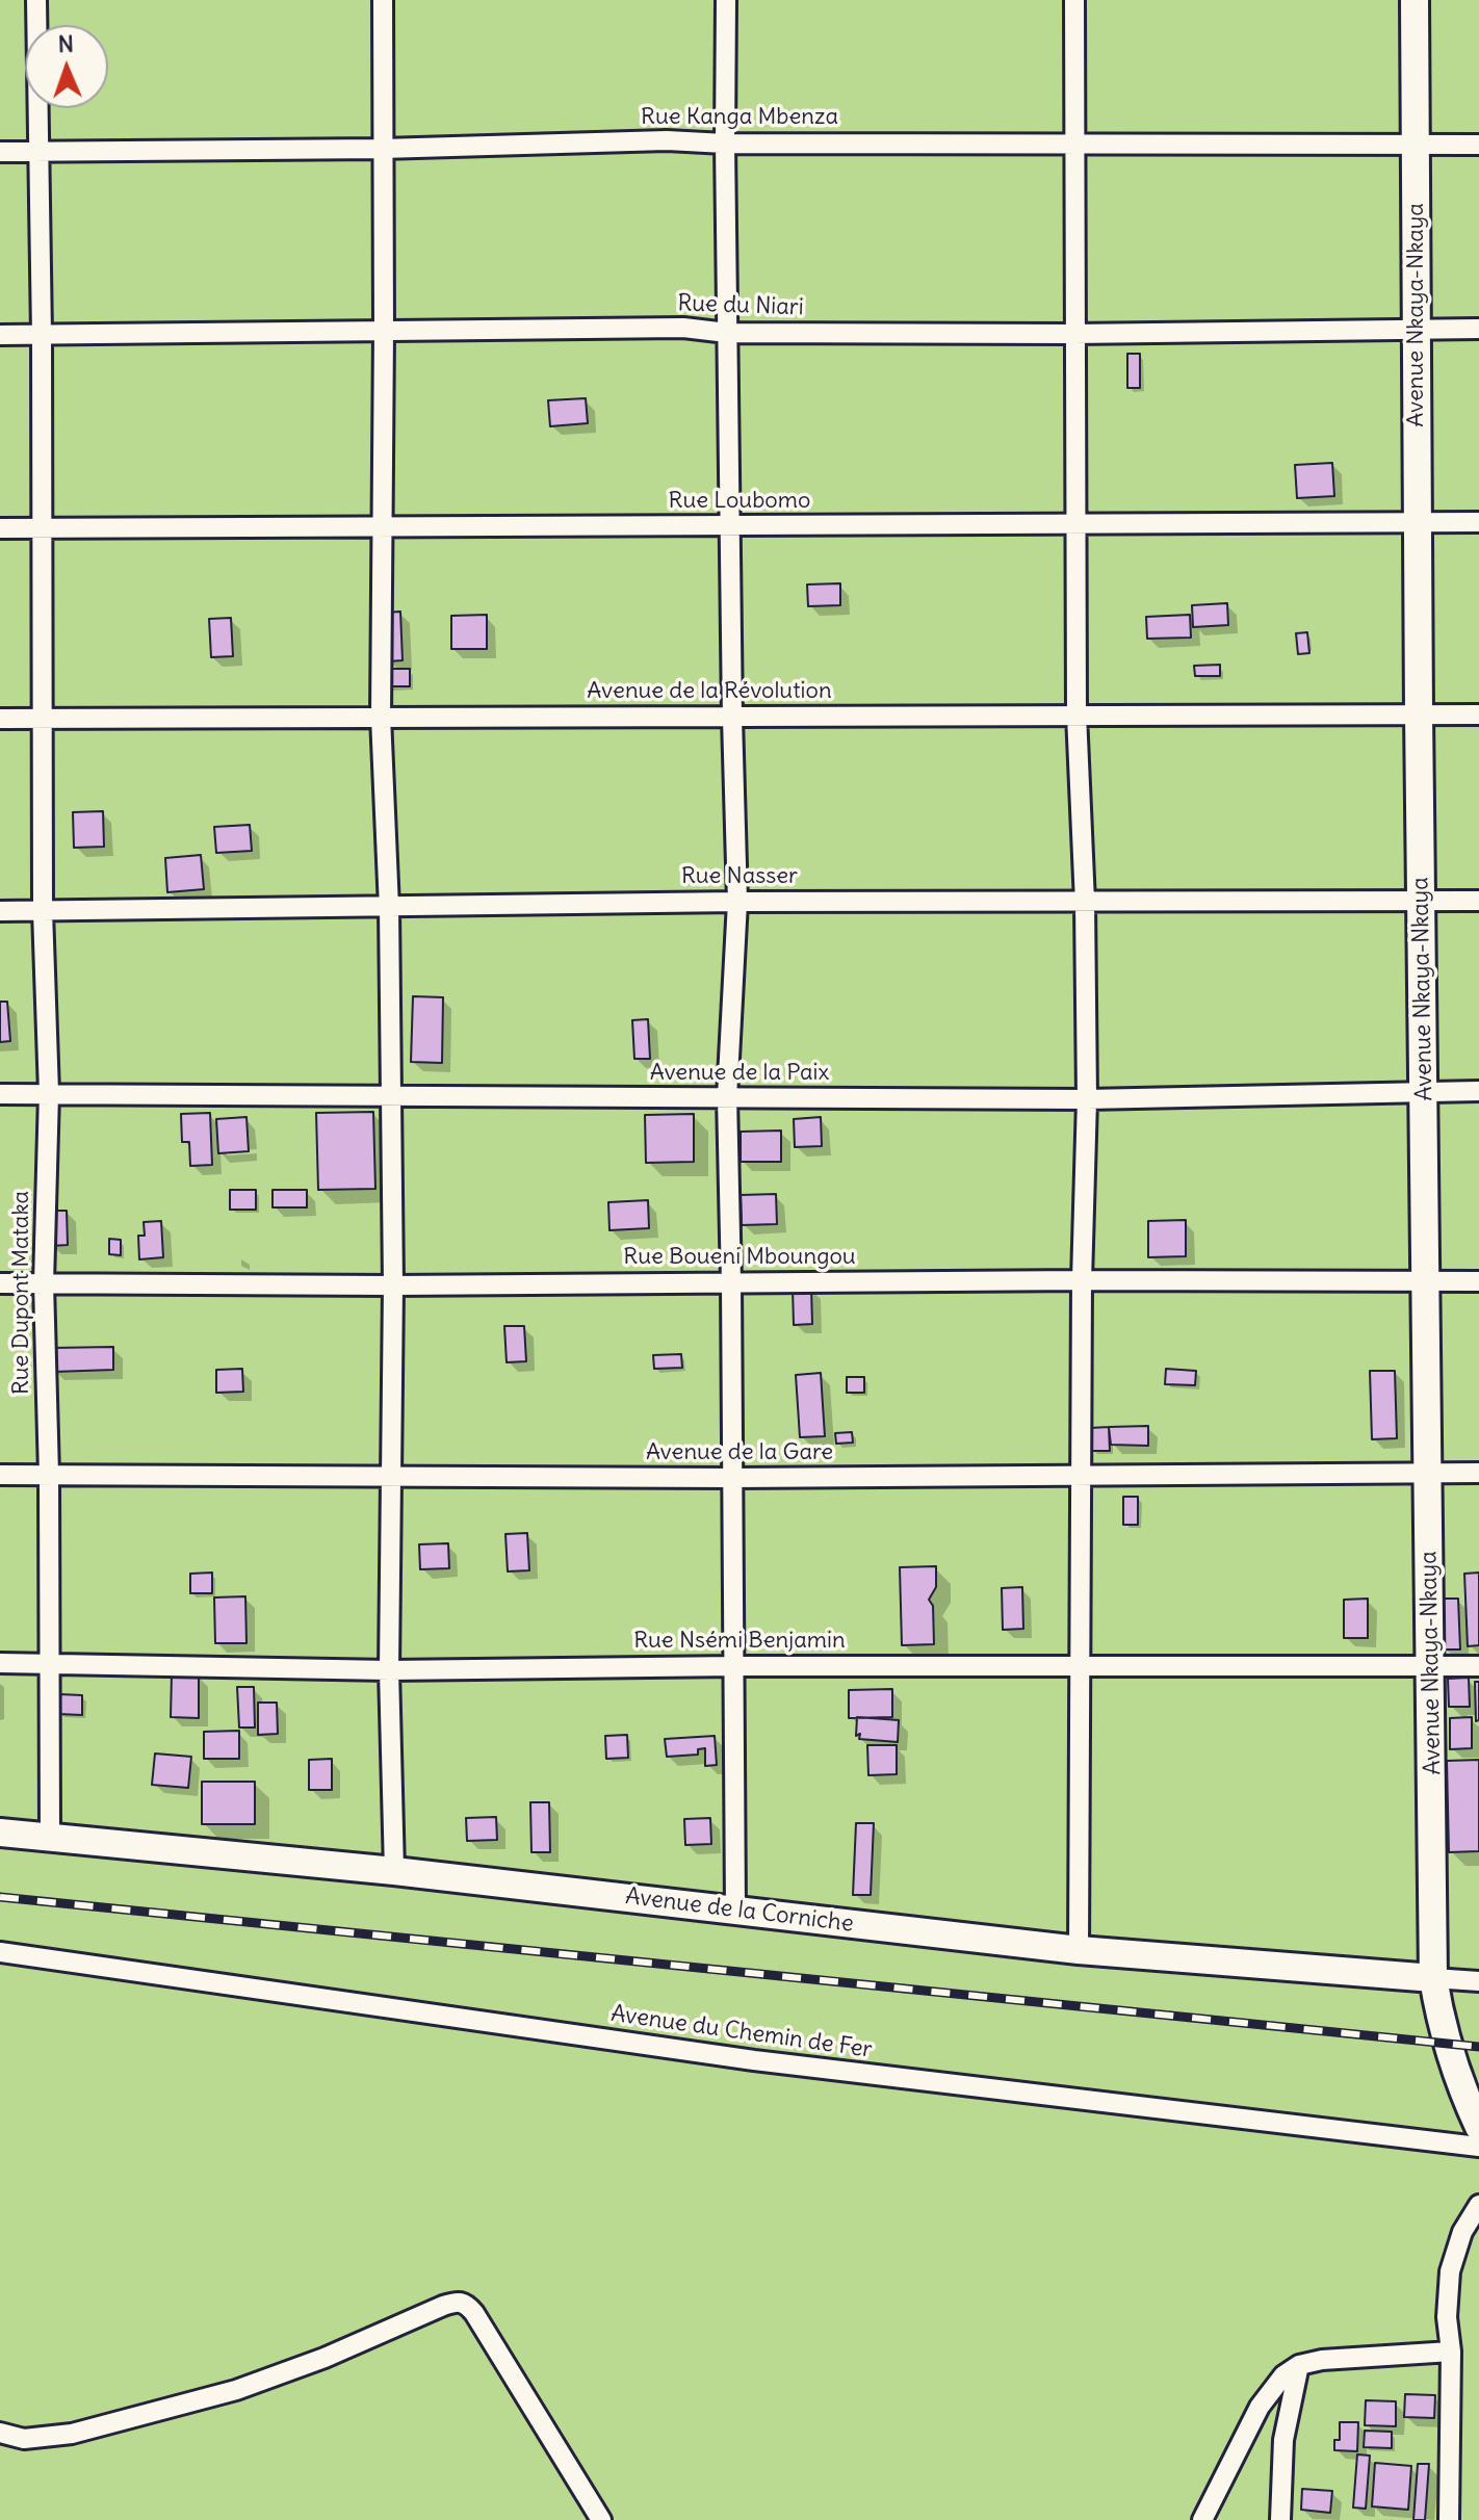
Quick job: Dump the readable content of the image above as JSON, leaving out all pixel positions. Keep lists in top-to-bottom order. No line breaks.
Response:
{"streets":{"street":["Rue Kanga Mbenza","Rue du Niari","Avenue Nkaya-Nkaya","Rue Loubomo","Avenue de la Révolution","Rue Nasser","Avenue de la Paix","Rue Boueni Mboungou","Rue Dupont Mataka","Avenue de la Gare","Rue Nsémi Benjamin","Avenue de la Corniche","Avenue du Chemin de Fer"]},"crossings":[["Rue Kanga Mbenza","Avenue Nkaya-Nkaya"],["Rue Kanga Mbenza","Rue Dupont Mataka"],["Rue du Niari","Avenue Nkaya-Nkaya"],["Rue du Niari","Rue Dupont Mataka"],["Avenue Nkaya-Nkaya","Rue Loubomo"],["Avenue Nkaya-Nkaya","Avenue de la Révolution"],["Avenue Nkaya-Nkaya","Rue Nasser"],["Avenue Nkaya-Nkaya","Avenue de la Paix"],["Avenue Nkaya-Nkaya","Rue Boueni Mboungou"],["Avenue Nkaya-Nkaya","Avenue de la Gare"],["Avenue Nkaya-Nkaya","Rue Nsémi Benjamin"],["Avenue Nkaya-Nkaya","Avenue de la Corniche"],["Rue Loubomo","Rue Dupont Mataka"],["Avenue de la Révolution","Rue Dupont Mataka"],["Rue Nasser","Rue Dupont Mataka"],["Avenue de la Paix","Rue Dupont Mataka"],["Rue Boueni Mboungou","Rue Dupont Mataka"],["Rue Dupont Mataka","Avenue de la Gare"],["Rue Dupont Mataka","Rue Nsémi Benjamin"],["Rue Dupont Mataka","Avenue de la Corniche"]],"north":"top"}
